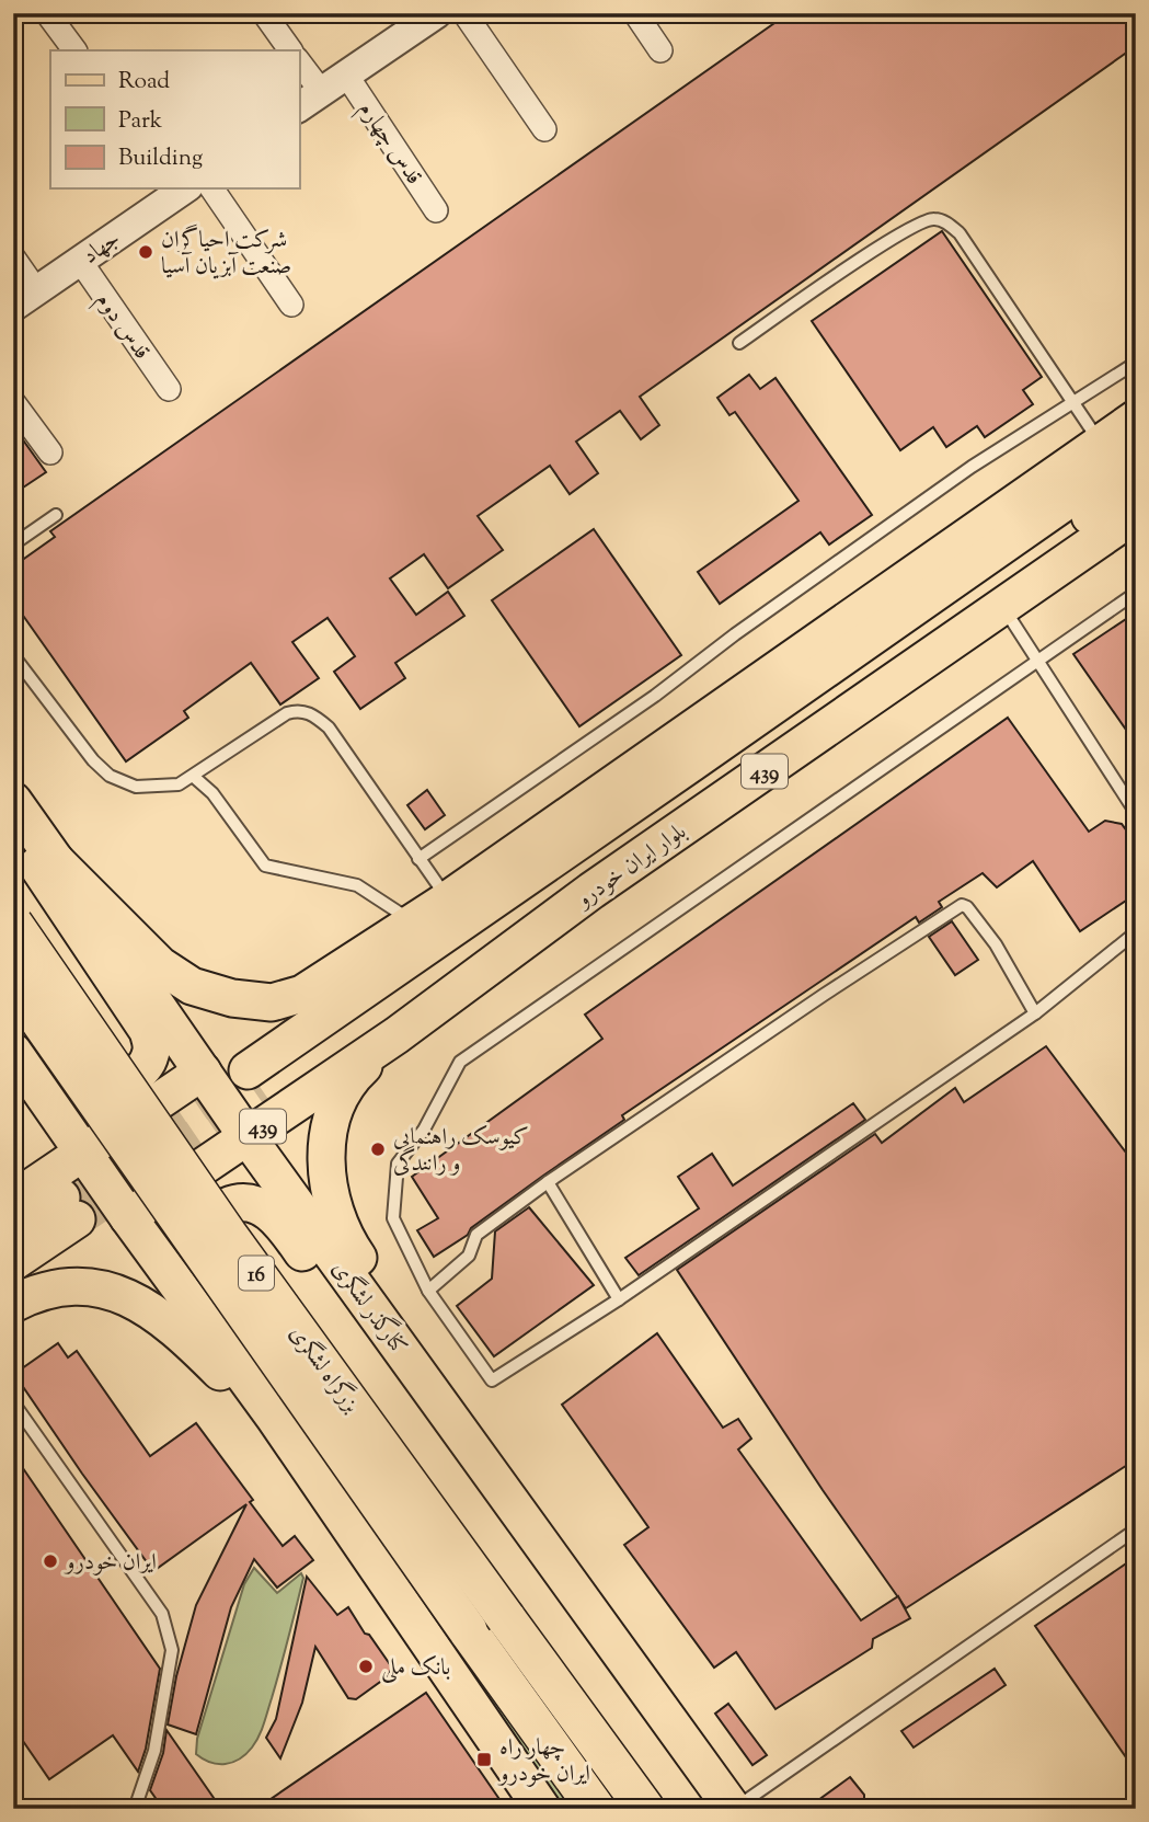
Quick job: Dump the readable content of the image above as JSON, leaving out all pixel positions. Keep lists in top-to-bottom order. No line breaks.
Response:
{"streets":{"highway":["16","بزرگراه لشگری"],"main road":["439","بلوار ایران خودرو","کنارگذر لشگری"],"street":["قدس چهارم","جهاد","قدس دوم"]},"crossings":[["جهاد","قدس دوم"],["بلوار ایران خودرو","کنارگذر لشگری"]],"places":{"other":["شرکت احیاگران صنعت آبزیان آسیا","کیوسک راهنمایی و رانندگی","ایران خودرو","بانک ملی"],"transit":["چهار راه ایران خودرو"]},"legend":["Road","Park","Building"]}
